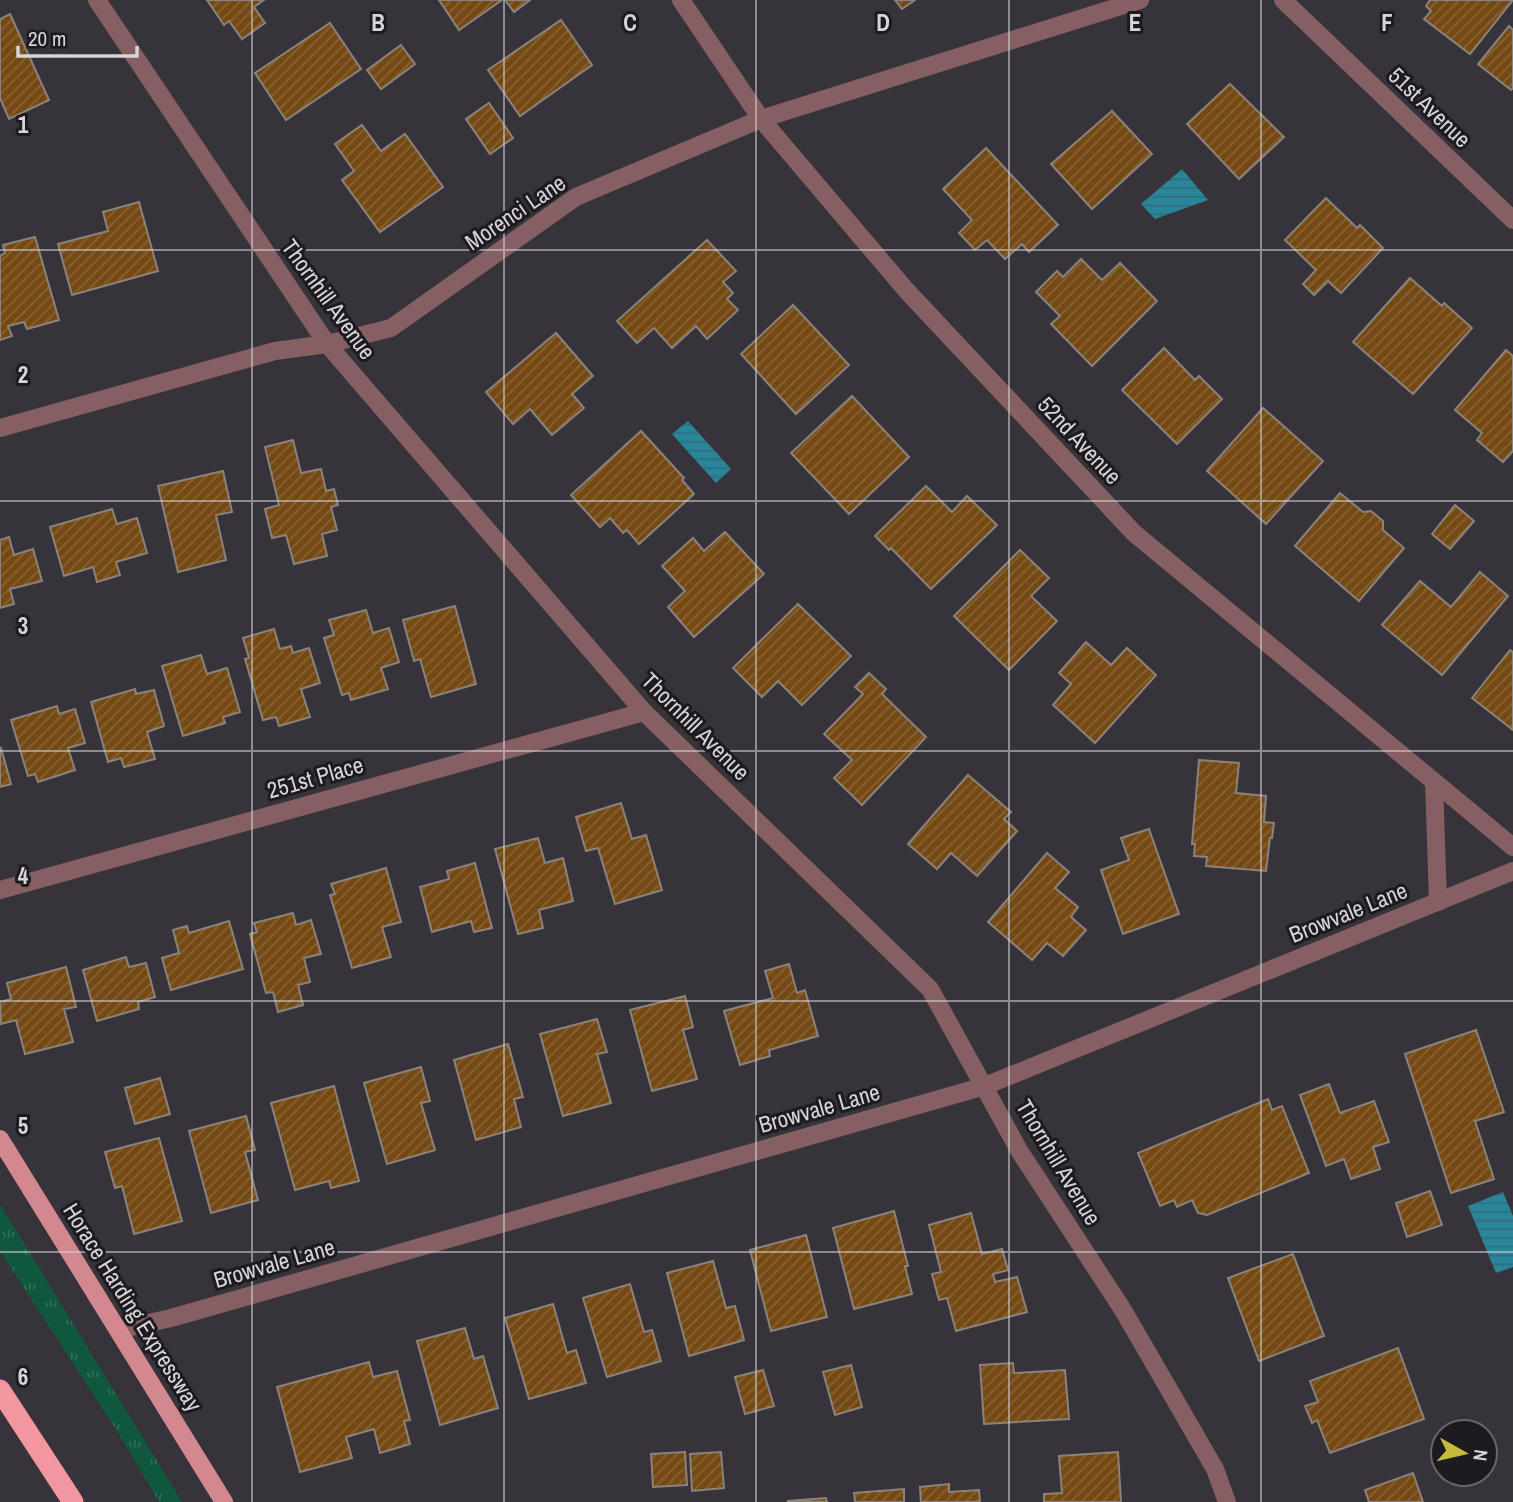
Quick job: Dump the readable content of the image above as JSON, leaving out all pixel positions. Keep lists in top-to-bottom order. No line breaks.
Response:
{"streets":{"main road":["Horace Harding Expressway"],"street":["51st Avenue","Morenci Lane","Thornhill Avenue","52nd Avenue","251st Place","Browvale Lane"]},"crossings":[["Morenci Lane","Thornhill Avenue"],["Morenci Lane","52nd Avenue"],["Thornhill Avenue","251st Place"],["Thornhill Avenue","Browvale Lane"],["Browvale Lane","Horace Harding Expressway"]],"scale_bar":"20 m","north":"right","grid":{"columns":["B","C","D","E","F"],"rows":["1","2","3","4","5","6"]}}
